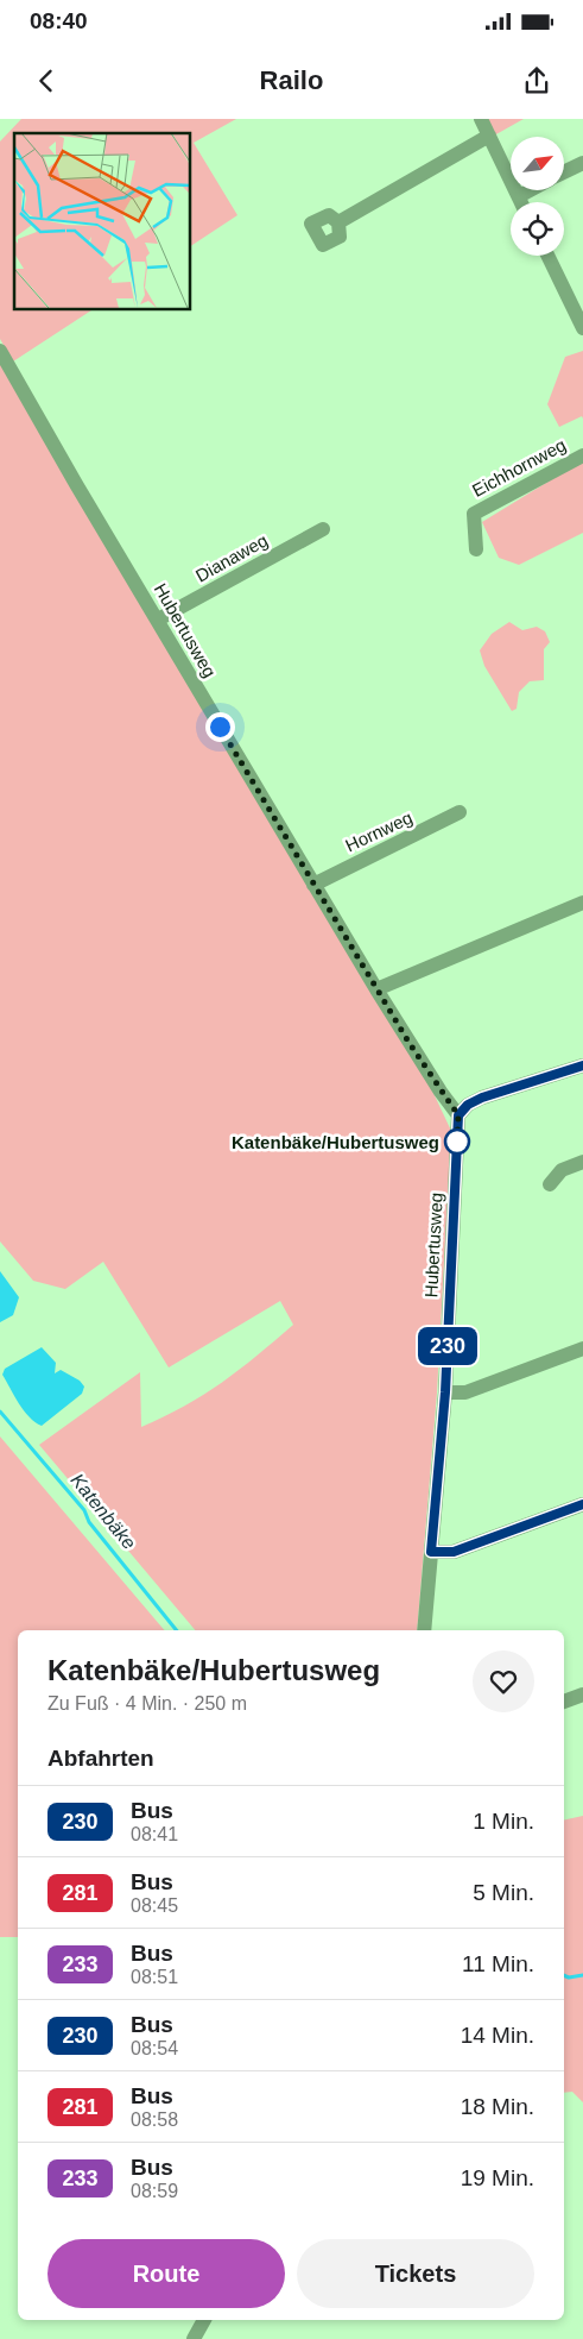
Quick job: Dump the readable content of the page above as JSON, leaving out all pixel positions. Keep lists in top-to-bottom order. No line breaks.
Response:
{"streets":{"street":["Eichhornweg","Dianaweg","Hubertusweg","Hornweg"]},"crossings":[["Dianaweg","Hubertusweg"],["Hubertusweg","Hornweg"]],"water":["Katenbäke"],"places":["Katenbäke/Hubertusweg"],"lines":["bus line 230"],"north":"top right","page":{"status":"08:40","header":"Railo","on_map":"230","heading":[["Katenbäke/Hubertusweg","Zu Fuß · 4 Min. · 250 m"],"Abfahrten"],"list":[{"mark":"230","name":"Bus","note":"08:41","value":"1 Min."},{"mark":"281","name":"Bus","note":"08:45","value":"5 Min."},{"mark":"233","name":"Bus","note":"08:51","value":"11 Min."},{"mark":"230","name":"Bus","note":"08:54","value":"14 Min."},{"mark":"281","name":"Bus","note":"08:58","value":"18 Min."},{"mark":"233","name":"Bus","note":"08:59","value":"19 Min."}],"buttons":["Route","Tickets"]}}
